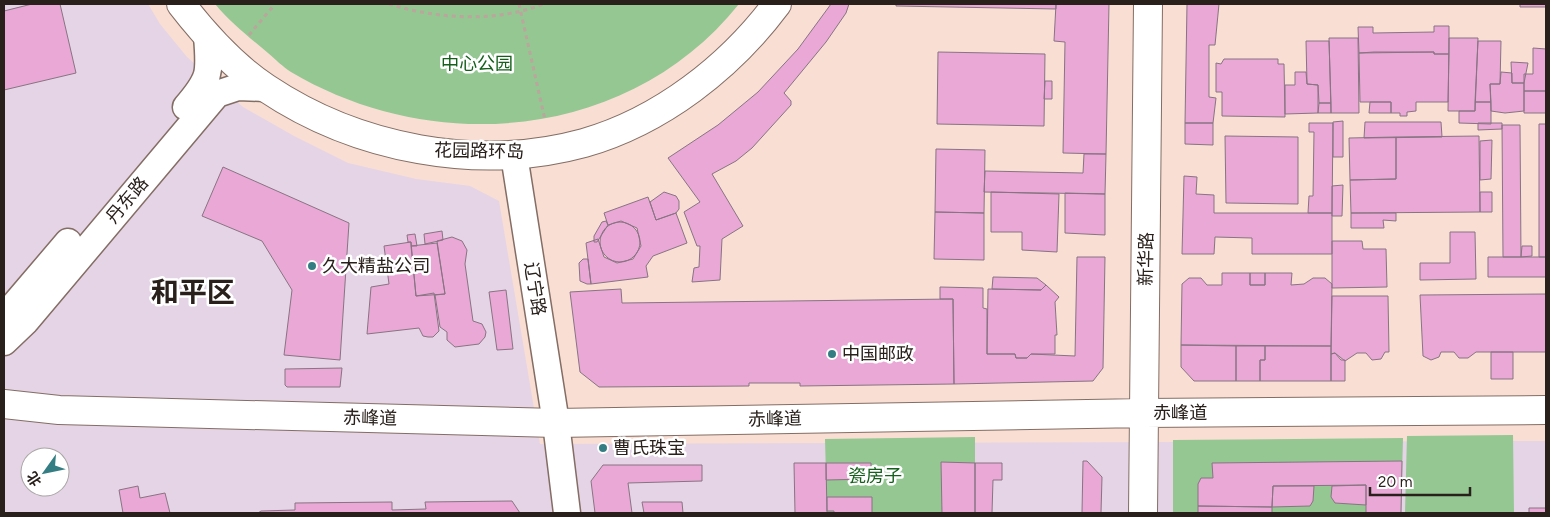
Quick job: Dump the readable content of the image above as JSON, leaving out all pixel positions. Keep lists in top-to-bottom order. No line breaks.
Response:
{"streets":{"main road":["花园路环岛","新华路","赤峰道"],"street":["丹东路","辽宁路"]},"crossings":[["花园路环岛","丹东路"],["花园路环岛","辽宁路"],["新华路","赤峰道"],["辽宁路","赤峰道"]],"districts":["和平区"],"parks":["中心公园","瓷房子"],"places":["久大精盐公司","中国邮政","曹氏珠宝"],"scale_bar":"20 m","north":"bottom left"}
